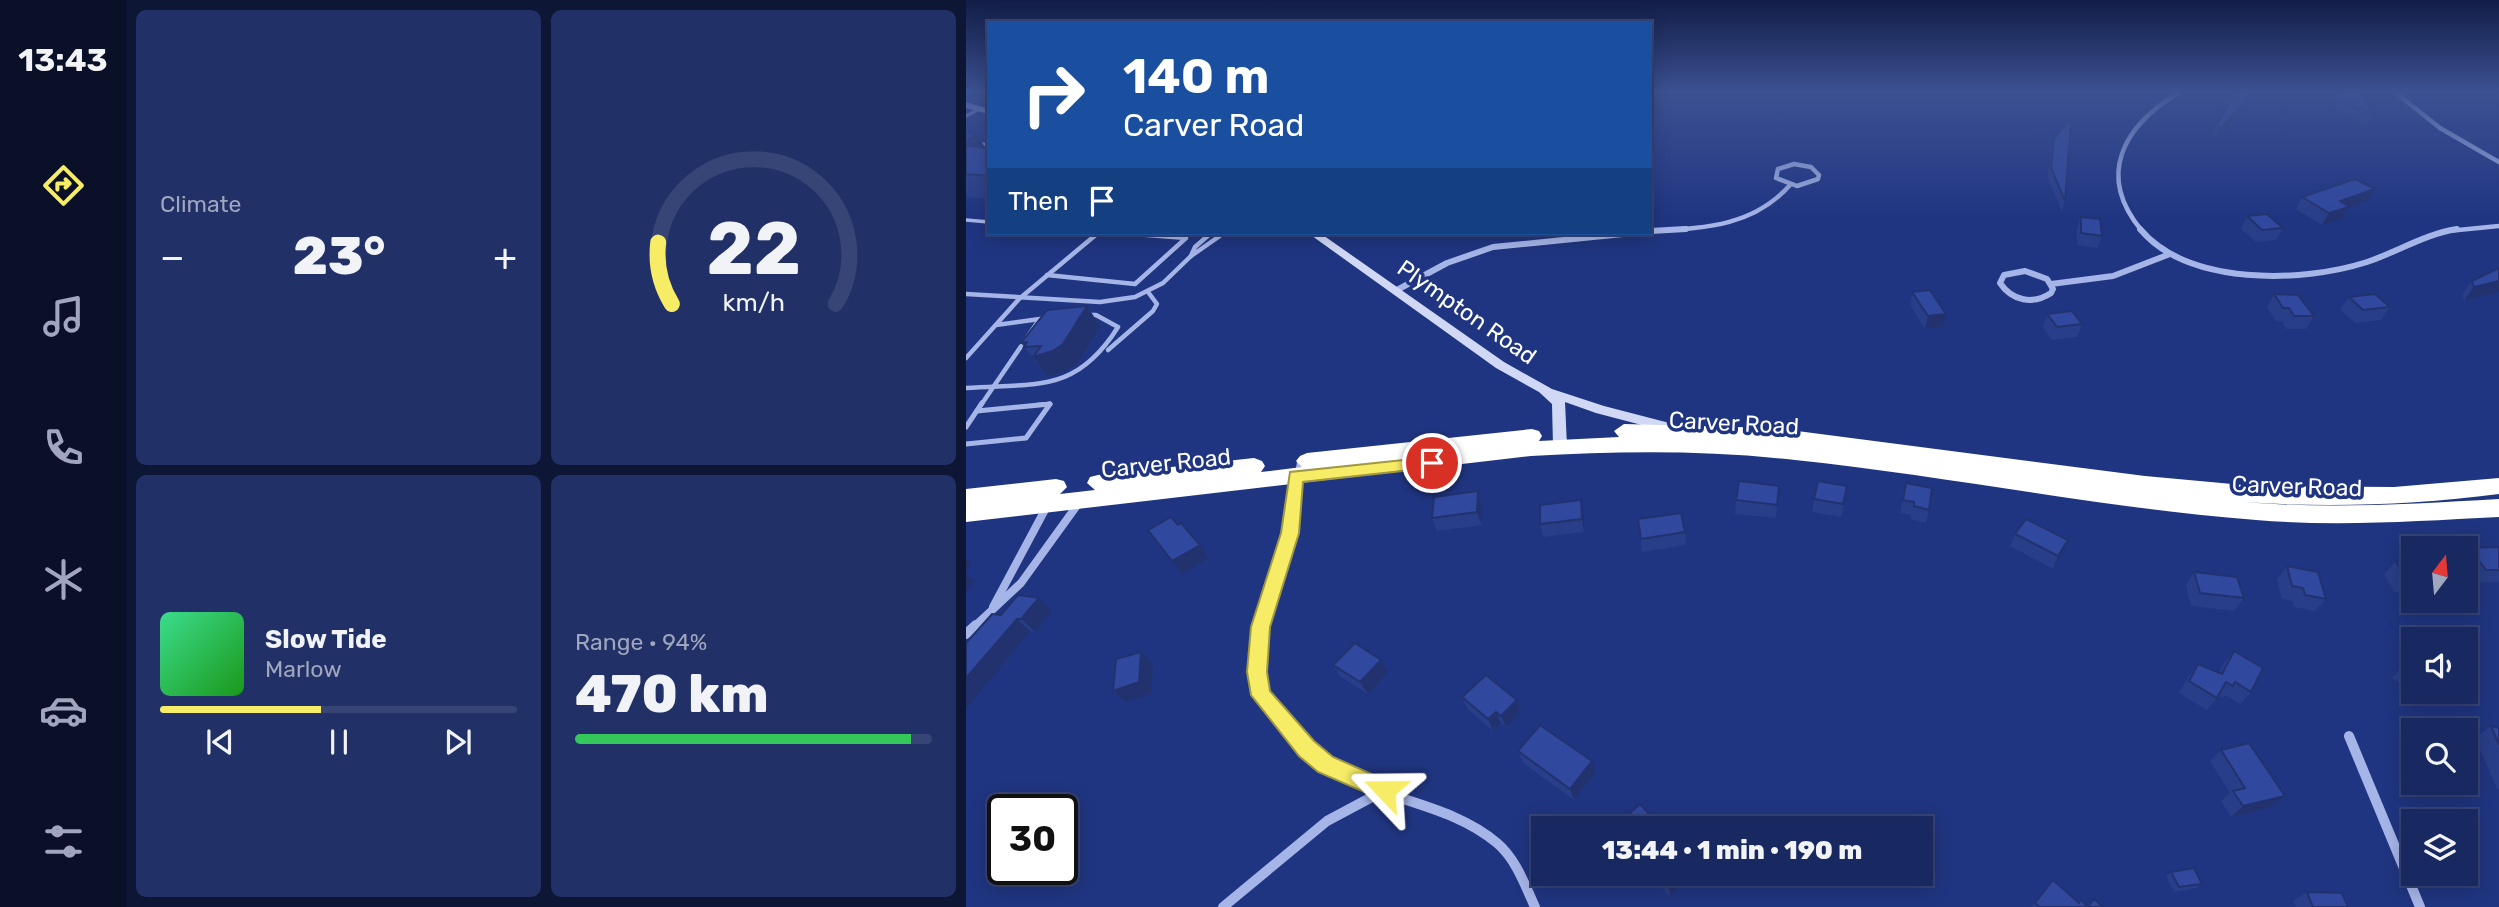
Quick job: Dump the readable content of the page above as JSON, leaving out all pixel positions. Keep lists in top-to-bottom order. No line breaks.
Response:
{"streets":{"highway":["Carver Road"],"main road":["Plympton Road"]},"crossings":[["Plympton Road","Carver Road"]],"north":"top","page":{"tabs":"13:43","tile":["Climate",["Range · 94%","470 km"]],"turn":["140 m","Carver Road"],"then":"Then","heat":["−","23°","+"],"song":["Slow Tide","Marlow"],"limit":"30","trip":"13:44 · 1 min · 190 m","gauge":["22","km/h"]}}
